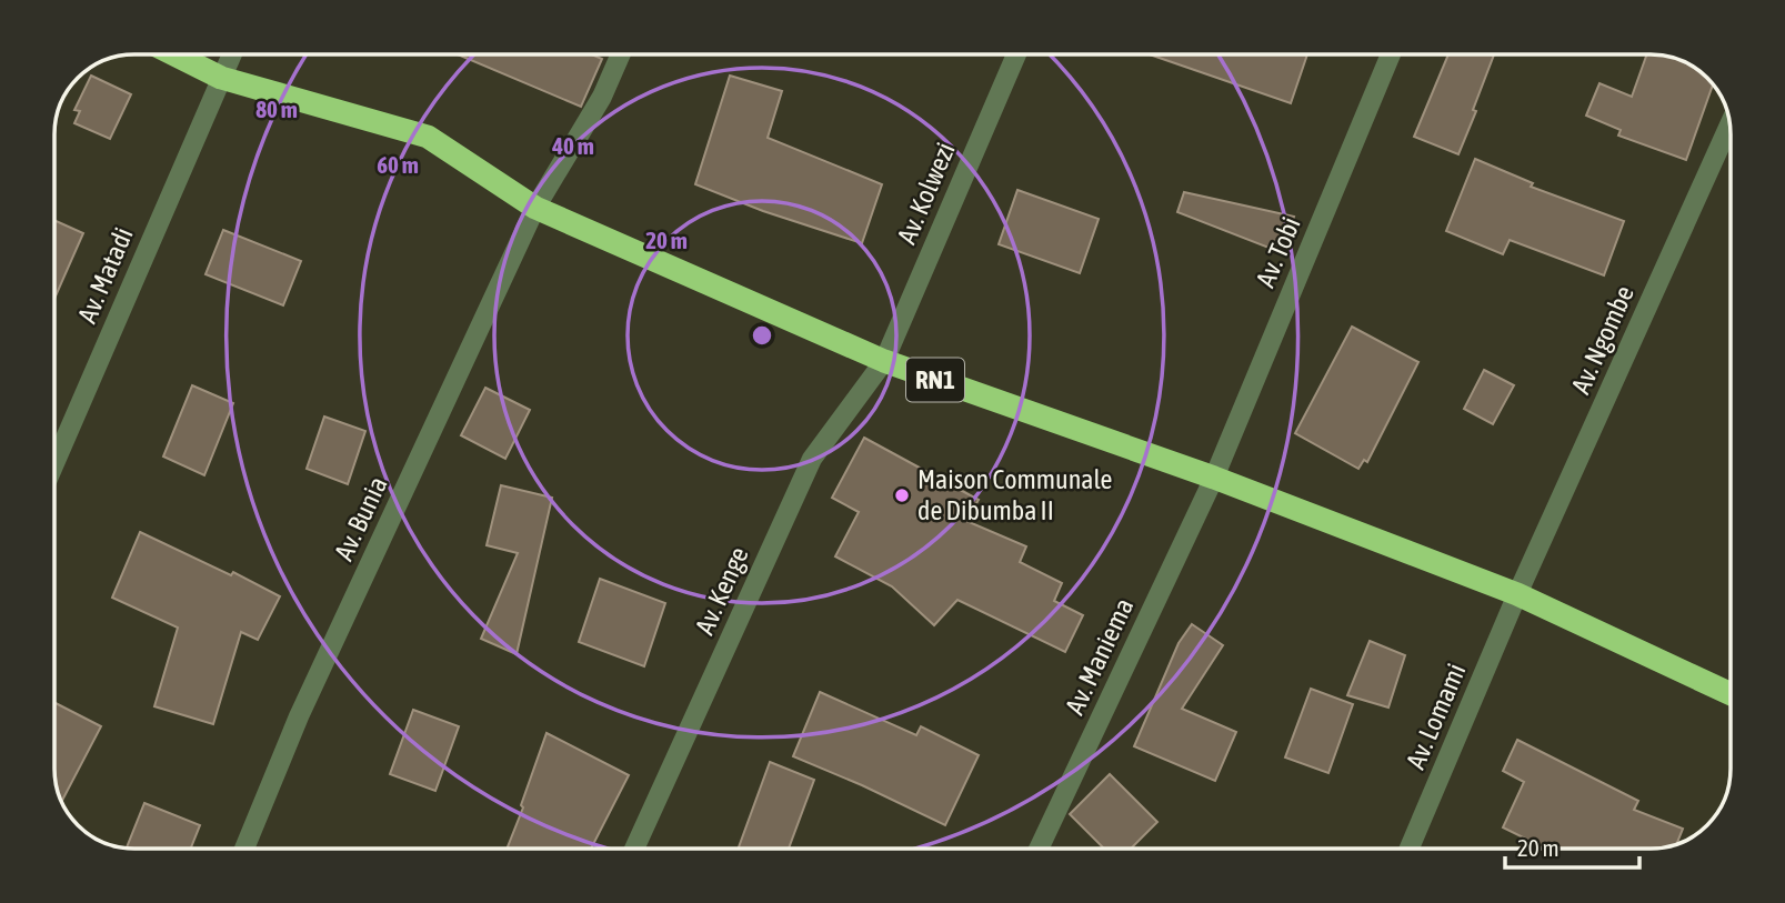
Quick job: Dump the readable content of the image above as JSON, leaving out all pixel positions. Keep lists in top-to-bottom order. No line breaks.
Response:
{"streets":{"highway":["RN1"],"street":["Av. Kolwezi","Av. Tobi","Av. Matadi","Av. Ngombe","Av. Bunia","Av. Kenge","Av. Maniema","Av. Lomami"]},"crossings":[["Av. Kolwezi","RN1"],["Av. Kolwezi","Av. Kenge"],["Av. Tobi","RN1"],["Av. Tobi","Av. Maniema"],["Av. Matadi","RN1"],["Av. Ngombe","RN1"],["Av. Ngombe","Av. Lomami"],["RN1","Av. Bunia"],["RN1","Av. Kenge"],["RN1","Av. Maniema"],["RN1","Av. Lomami"]],"places":["Maison Communale de Dibumba II"],"scale_bar":"20 m","rings":["80 m","40 m","60 m","20 m"]}
